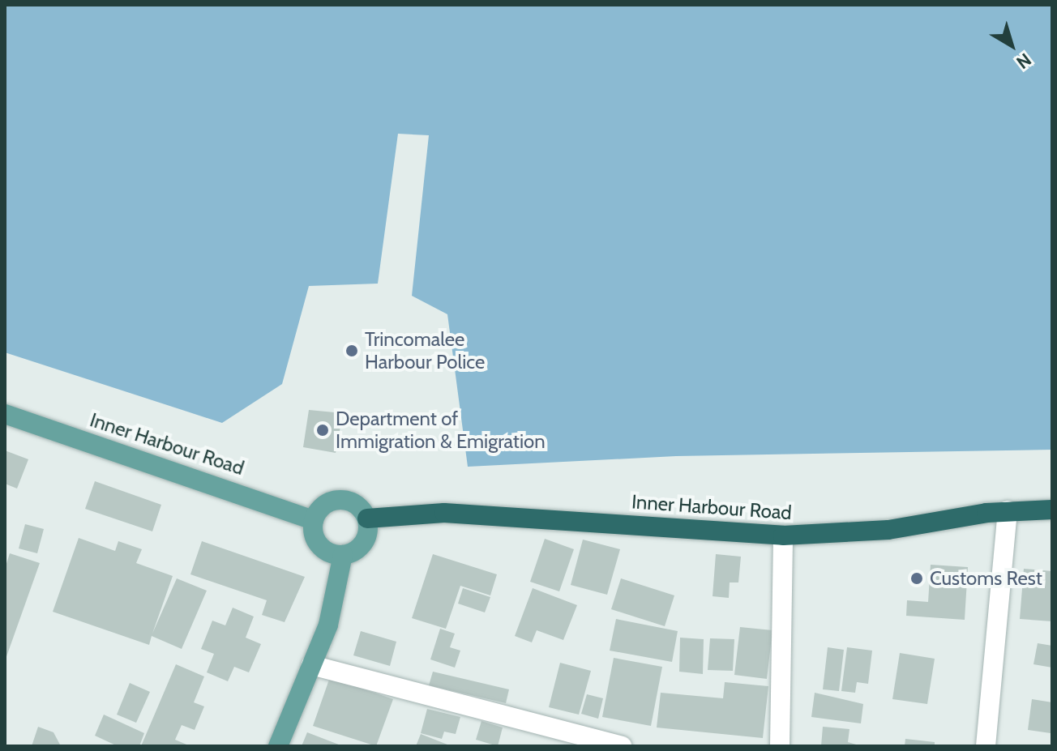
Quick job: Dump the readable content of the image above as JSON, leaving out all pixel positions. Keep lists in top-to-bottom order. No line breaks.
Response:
{"streets":{"highway":["Inner Harbour Road"]},"places":["Trincomalee Harbour Police","Department of Immigration & Emigration","Customs Rest"],"north":"bottom right"}
